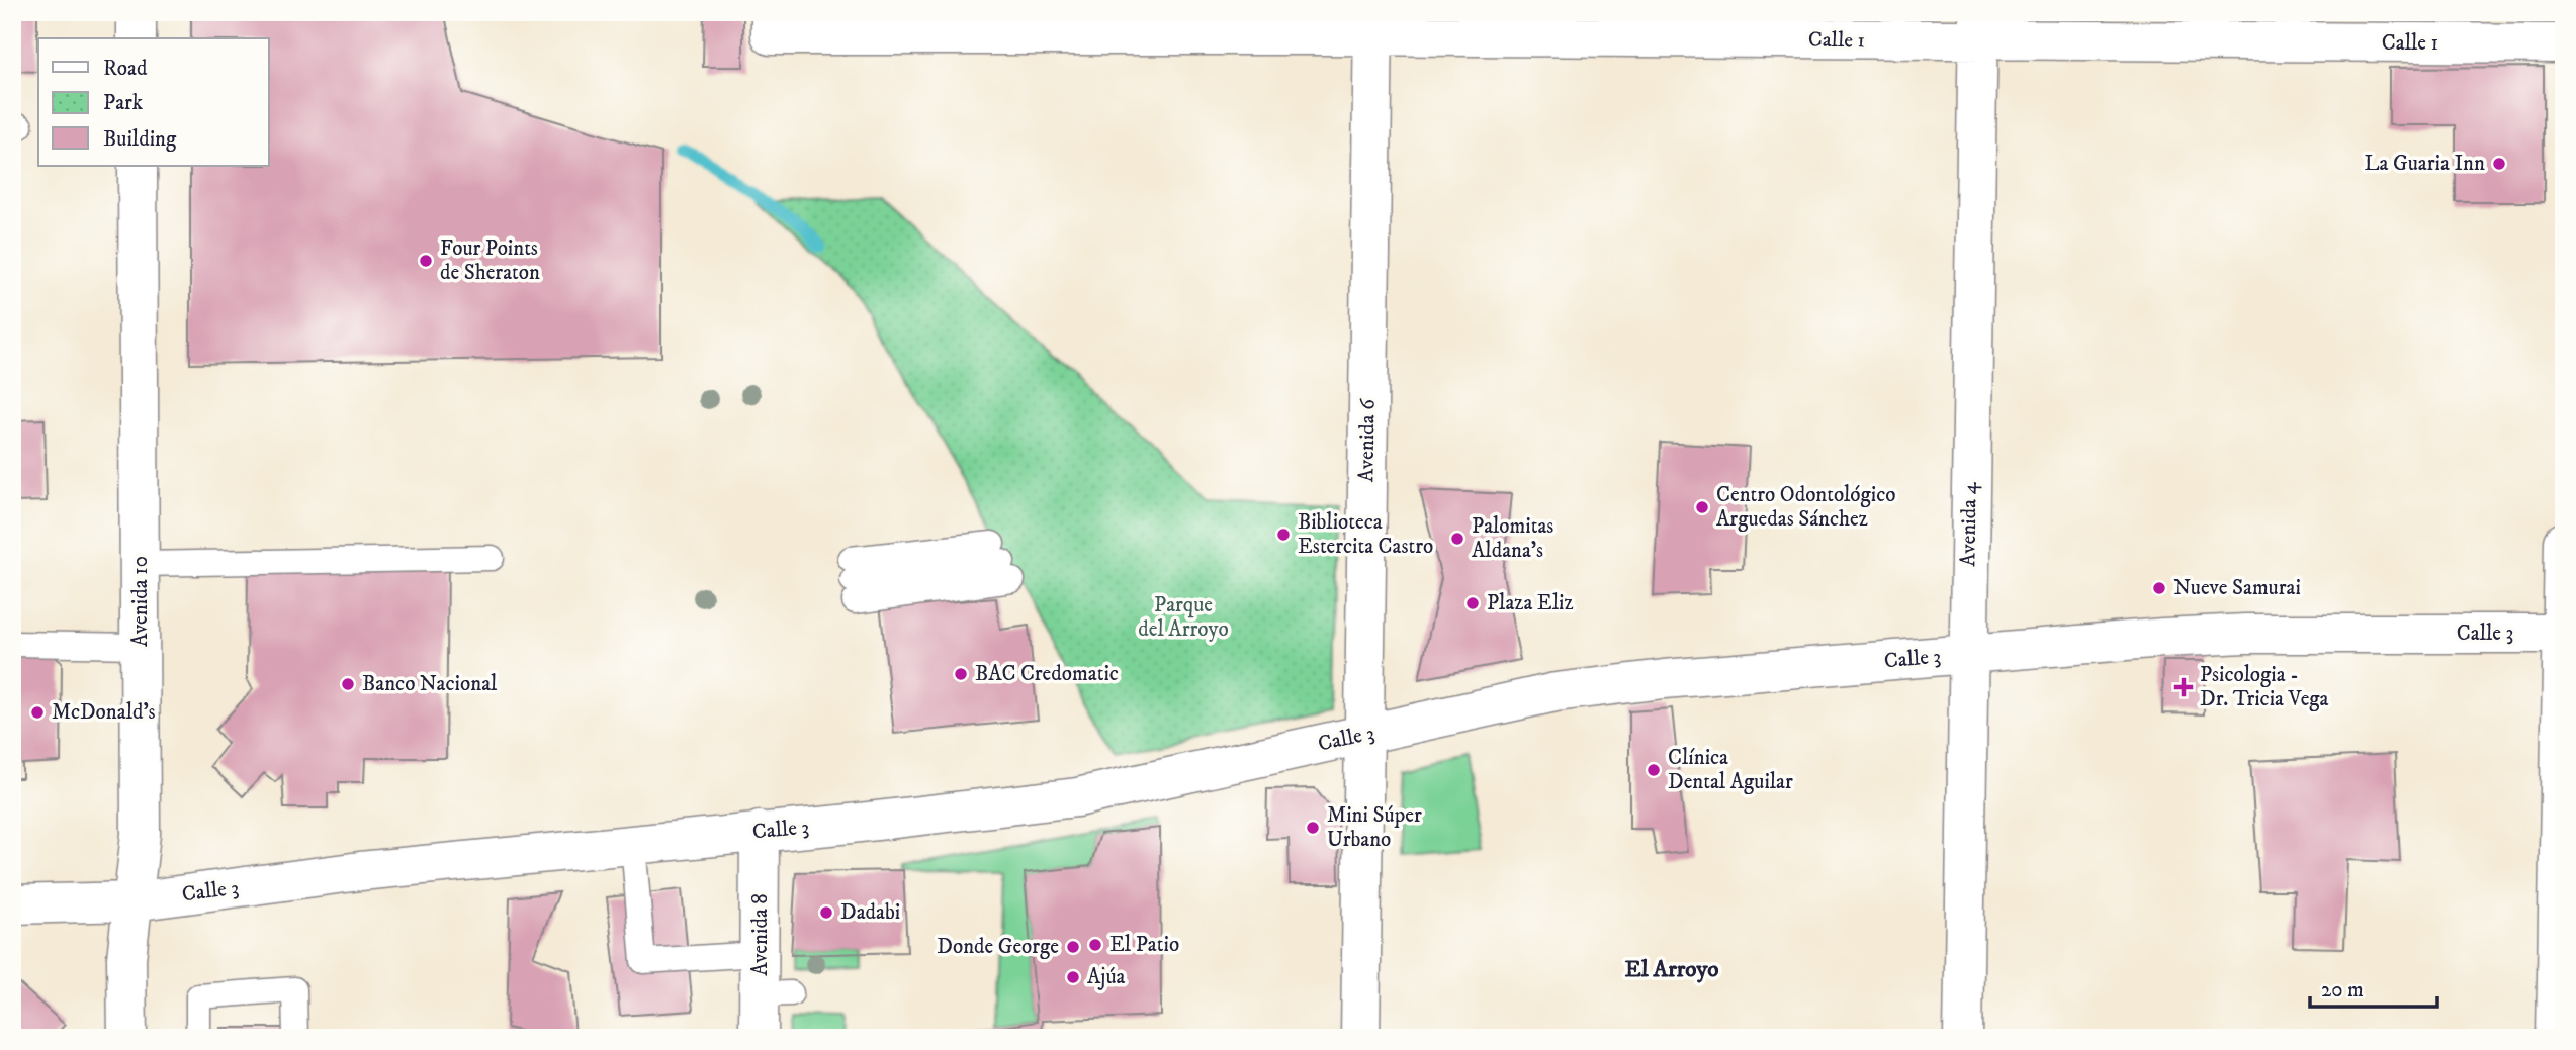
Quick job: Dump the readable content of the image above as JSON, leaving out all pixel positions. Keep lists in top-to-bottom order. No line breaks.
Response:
{"streets":{"street":["Calle 1","Avenida 6","Avenida 4","Avenida 10","Calle 3","Avenida 8"]},"crossings":[["Calle 1","Avenida 6"],["Calle 1","Avenida 4"],["Avenida 6","Calle 3"],["Avenida 4","Calle 3"],["Avenida 10","Calle 3"],["Calle 3","Avenida 8"]],"districts":["El Arroyo"],"parks":["Parque del Arroyo"],"places":{"other":["La Guaria Inn","Four Points de Sheraton","Centro Odontológico Arguedas Sánchez","Biblioteca Estercita Castro","Palomitas Aldana's","Nueve Samurai","Plaza Eliz","BAC Credomatic","Banco Nacional","McDonald's","Clínica Dental Aguilar","Mini Súper Urbano","Dadabi","El Patio","Donde George","Ajúa"],"health":["Psicologia - Dr. Tricia Vega"]},"legend":["Road","Park","Building"],"scale_bar":"20 m"}
